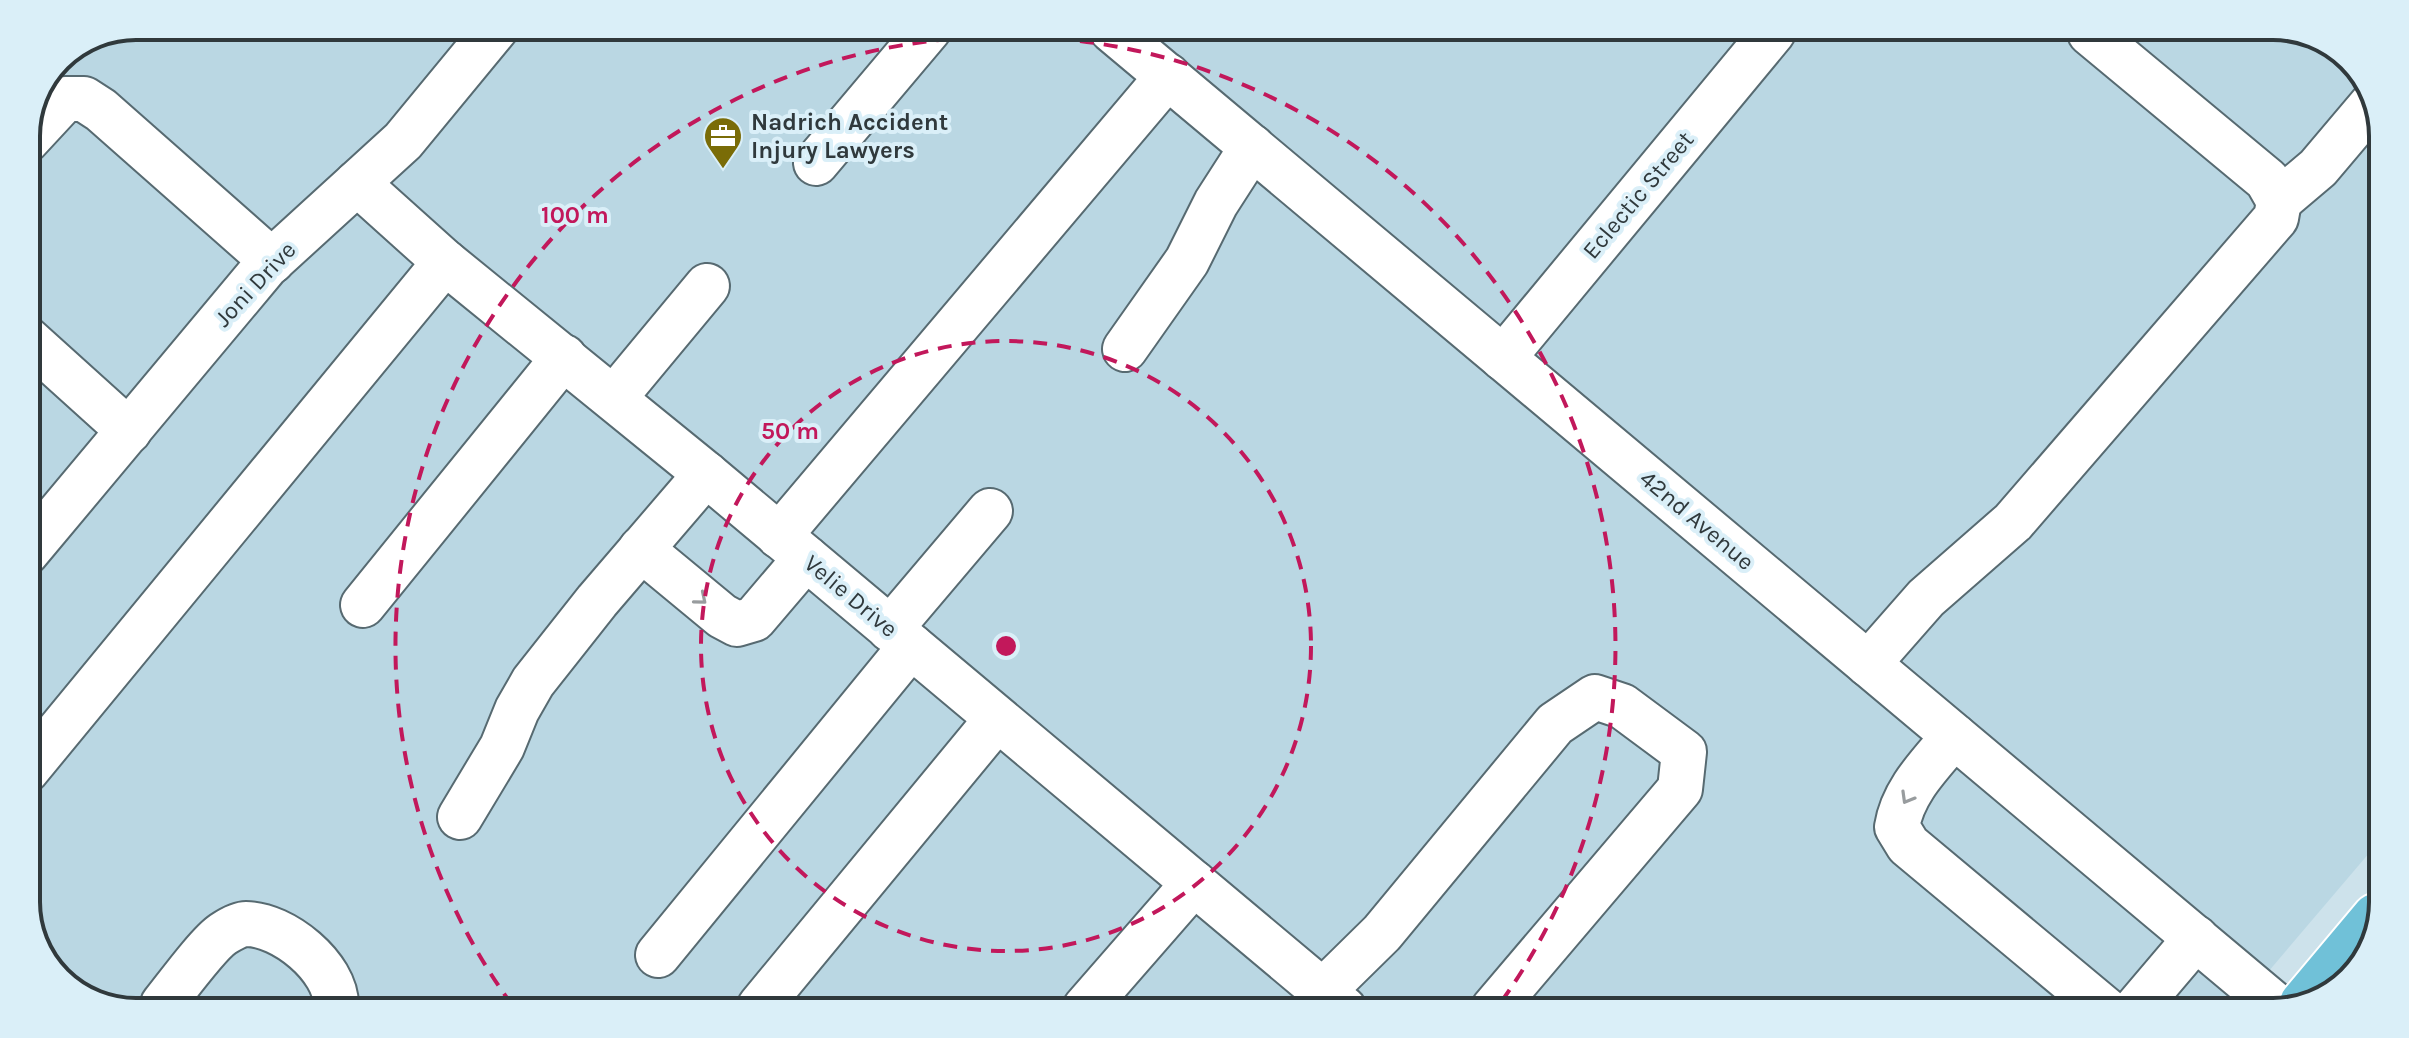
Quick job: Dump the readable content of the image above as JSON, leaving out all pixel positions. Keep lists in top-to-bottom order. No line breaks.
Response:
{"streets":{"street":["Eclectic Street","Joni Drive","42nd Avenue","Velie Drive"]},"crossings":[["Eclectic Street","42nd Avenue"],["Joni Drive","Velie Drive"]],"places":{"office":["Nadrich Accident Injury Lawyers"]},"rings":["100 m","50 m"]}
